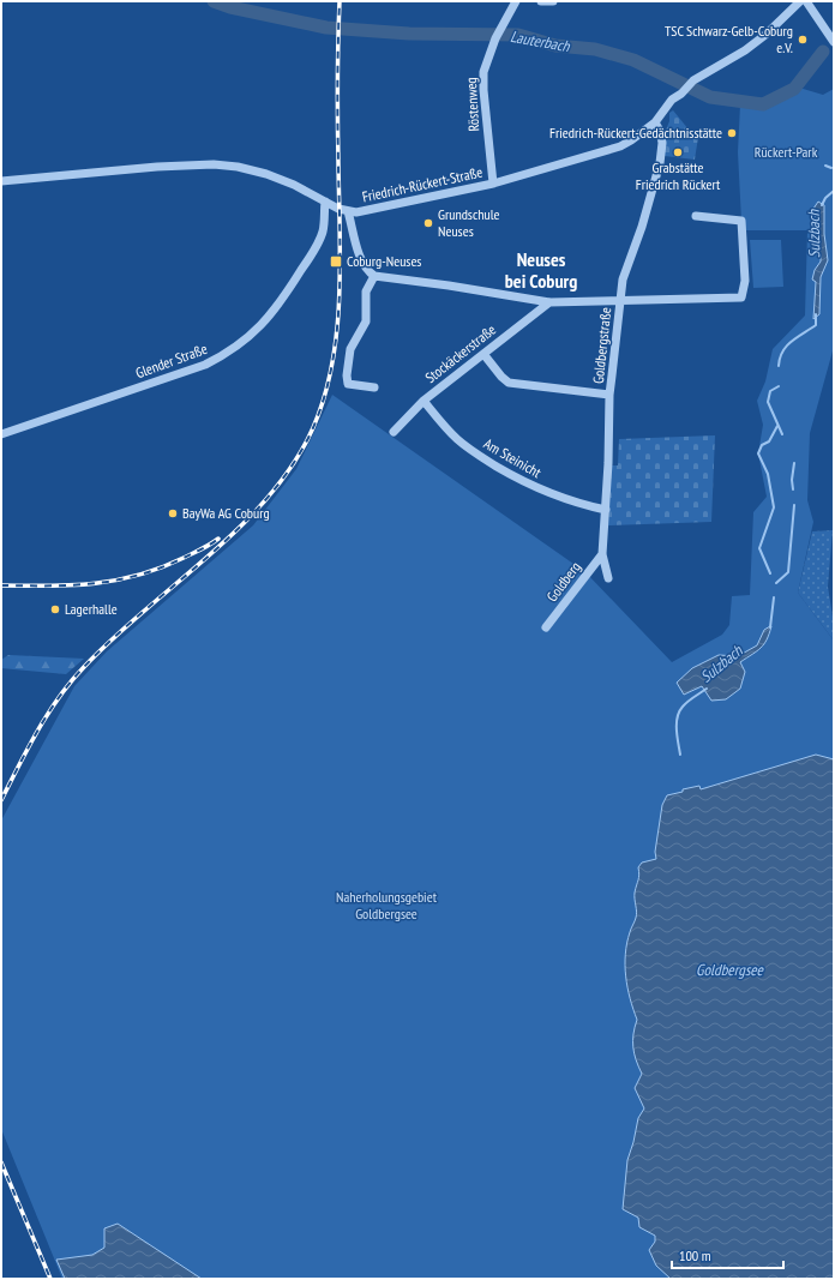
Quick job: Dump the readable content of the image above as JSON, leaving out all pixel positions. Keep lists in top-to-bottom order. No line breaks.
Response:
{"streets":{"street":["Röstenweg","Friedrich-Rückert-Straße","Goldbergstraße","Stockäckerstraße","Glender Straße","Am Steinicht","Goldberg"]},"crossings":[["Röstenweg","Friedrich-Rückert-Straße"],["Friedrich-Rückert-Straße","Goldbergstraße"],["Friedrich-Rückert-Straße","Glender Straße"],["Goldbergstraße","Am Steinicht"],["Goldbergstraße","Goldberg"],["Stockäckerstraße","Am Steinicht"]],"districts":["Neuses bei Coburg"],"water":["Lauterbach","Sulzbach","Goldbergsee"],"parks":["Rückert-Park","Naherholungsgebiet Goldbergsee"],"places":{"other":["TSC Schwarz-Gelb-Coburg e.V.","Friedrich-Rückert-Gedächtnisstätte","Grabstätte Friedrich Rückert","Grundschule Neuses","BayWa AG Coburg","Lagerhalle"],"transit":["Coburg-Neuses"]},"scale_bar":"100 m"}
